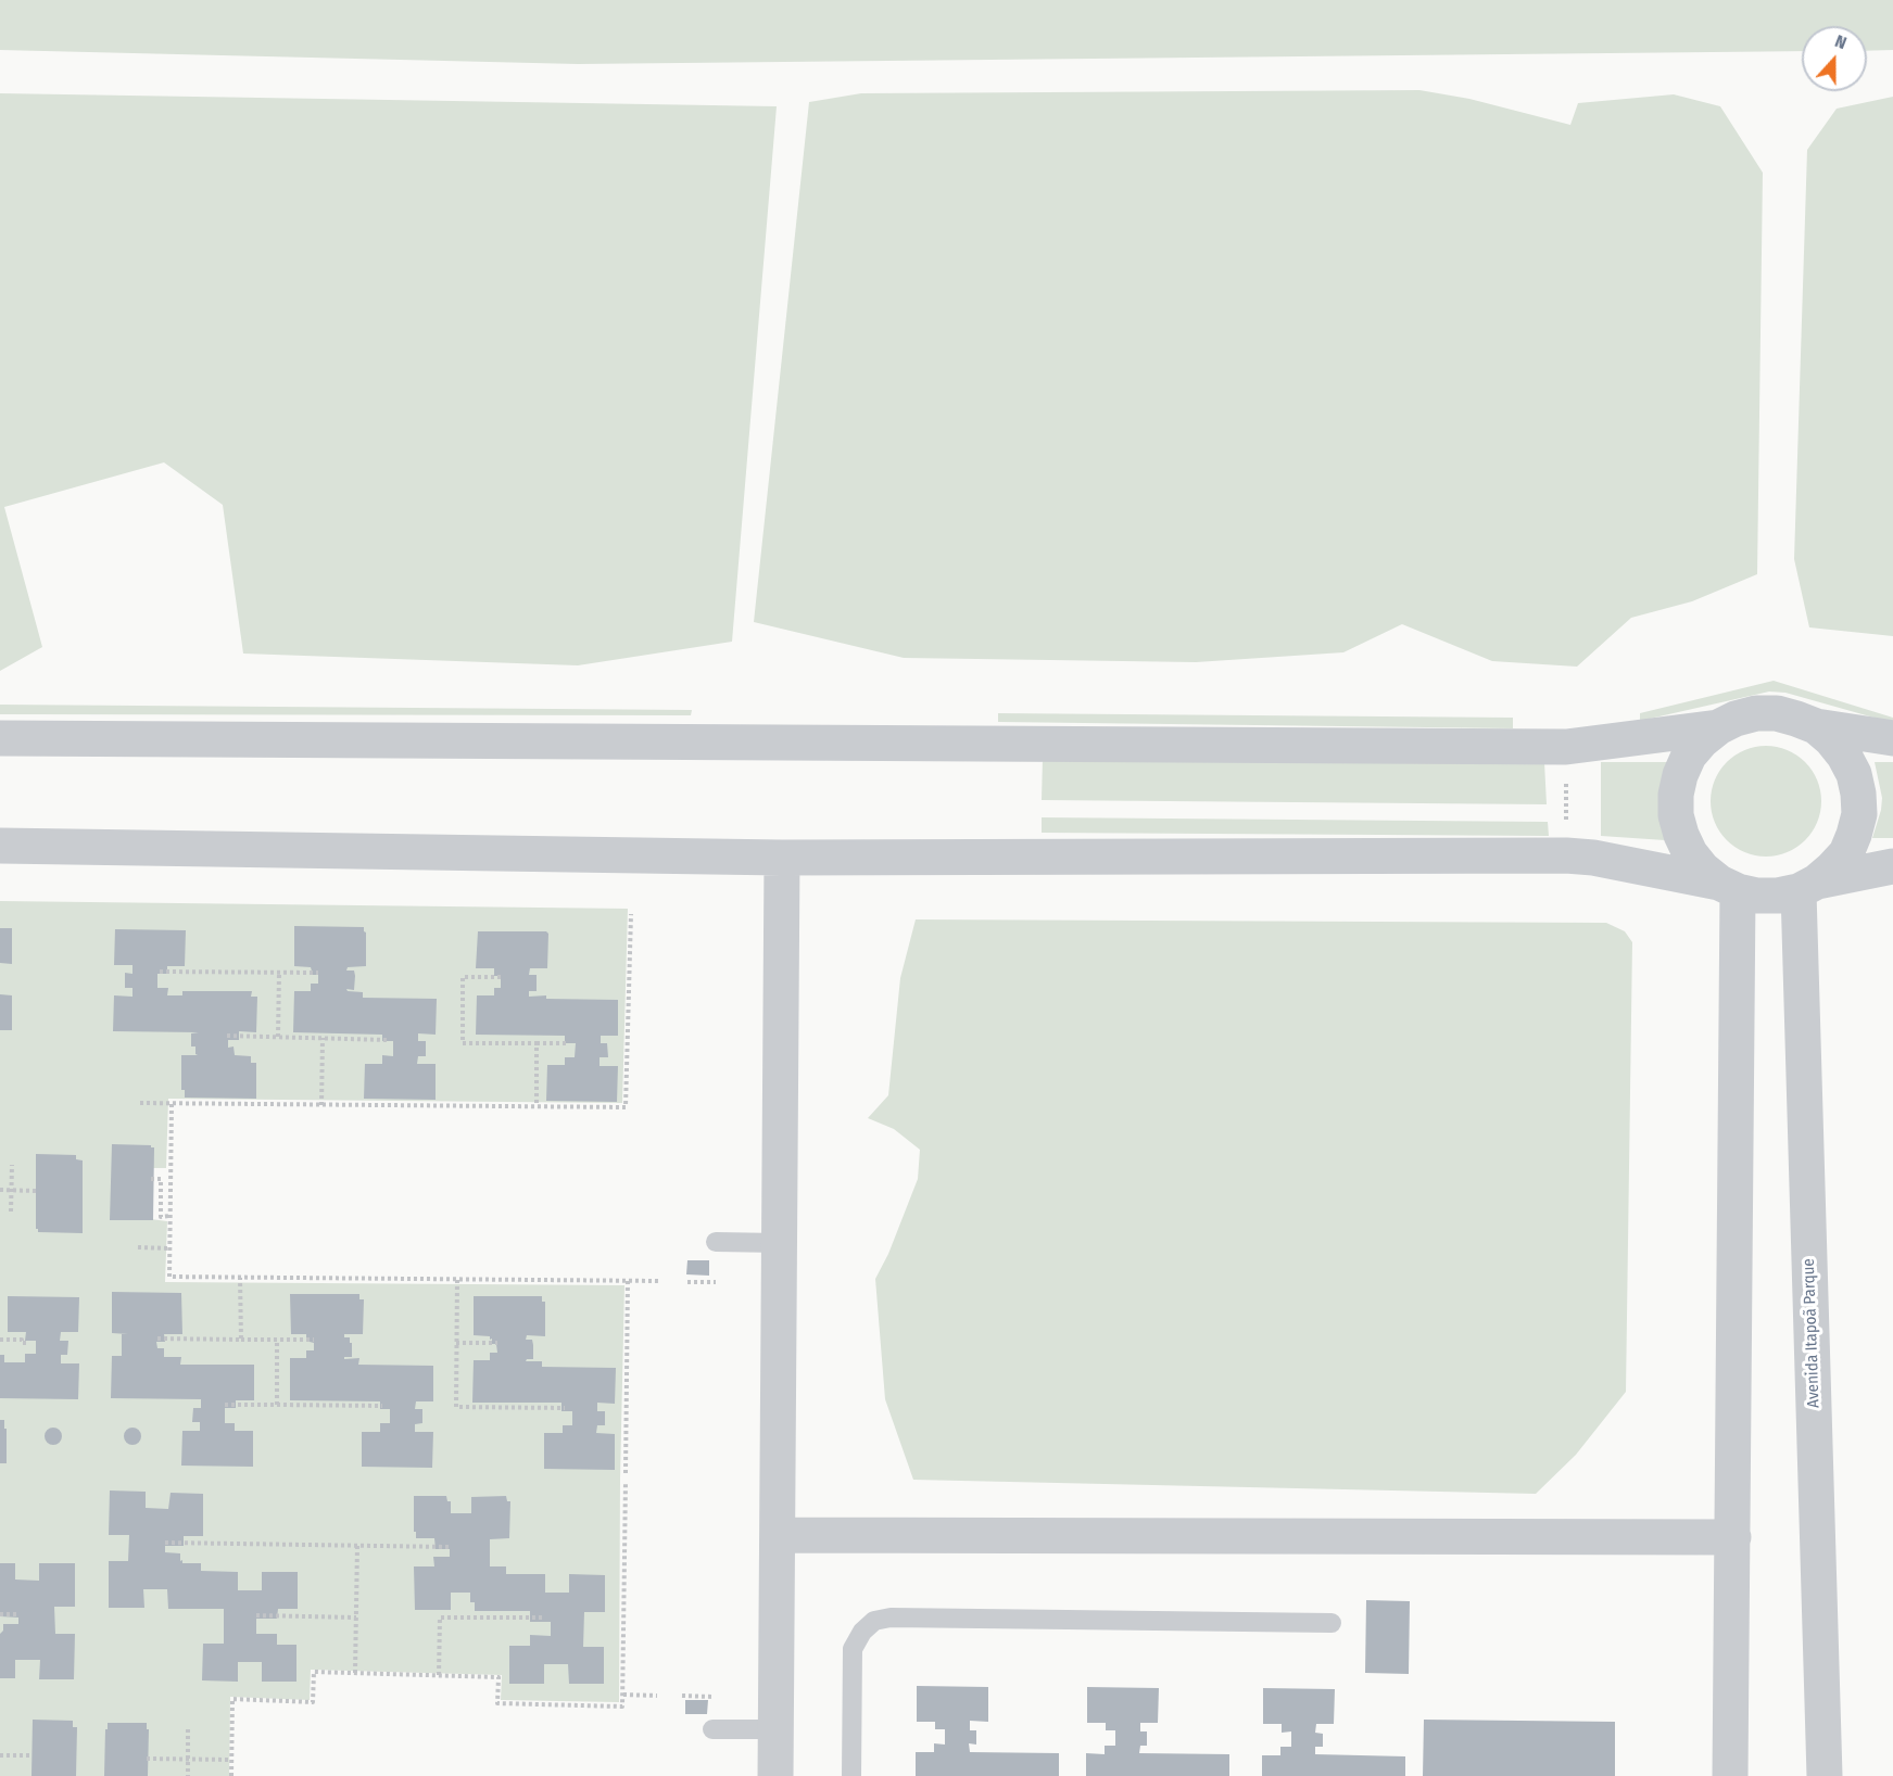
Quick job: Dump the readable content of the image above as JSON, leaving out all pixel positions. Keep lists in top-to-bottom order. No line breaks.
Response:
{"streets":{"street":["Avenida Itapoã Parque"]},"north":"top"}
